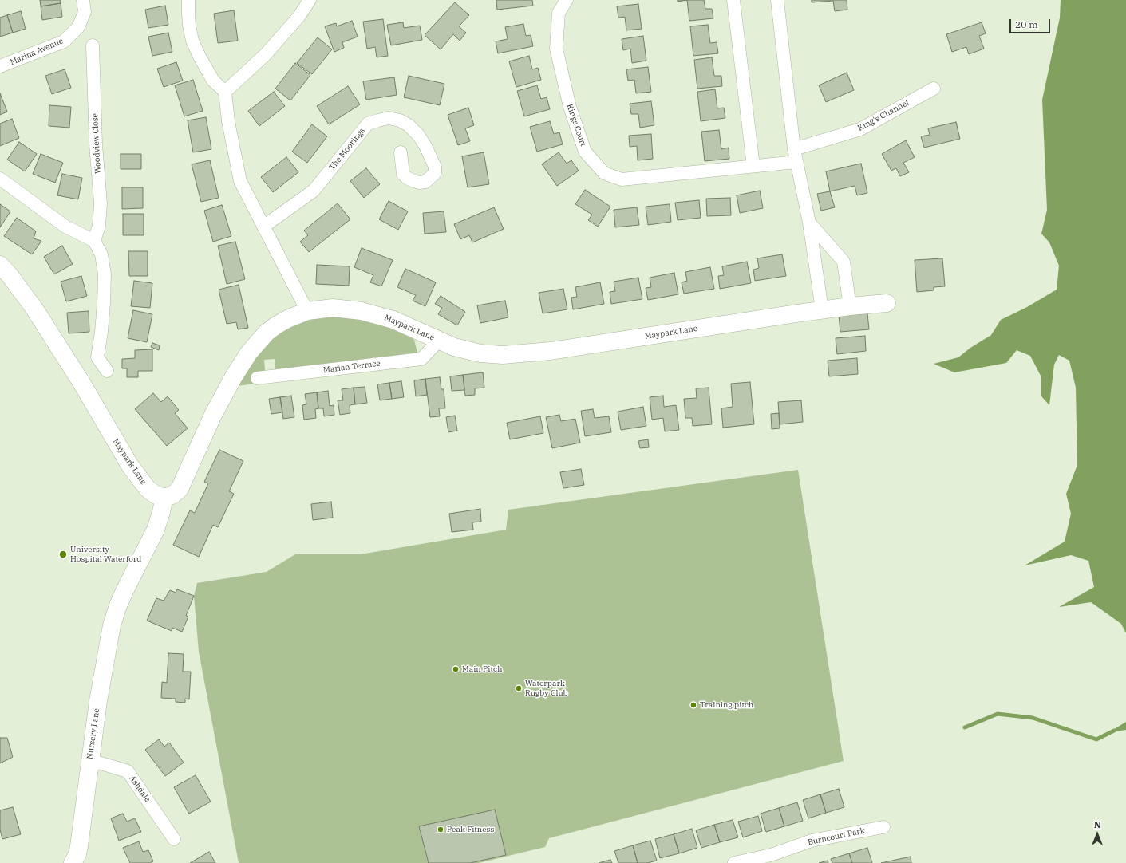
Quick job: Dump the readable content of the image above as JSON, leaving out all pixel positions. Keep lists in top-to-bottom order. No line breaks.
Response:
{"streets":{"street":["Marina Avenue","King's Channel","Kings Court","Woodview Close","The Moorings","Maypark Lane","Marian Terrace","Nursery Lane","Ashdale","Burncourt Park"]},"crossings":[["Maypark Lane","Marian Terrace"],["Maypark Lane","Nursery Lane"],["Nursery Lane","Ashdale"]],"places":["University Hospital Waterford","Main Pitch","Waterpark Rugby Club","Training pitch","Peak Fitness"],"scale_bar":"20 m","north":"top"}
